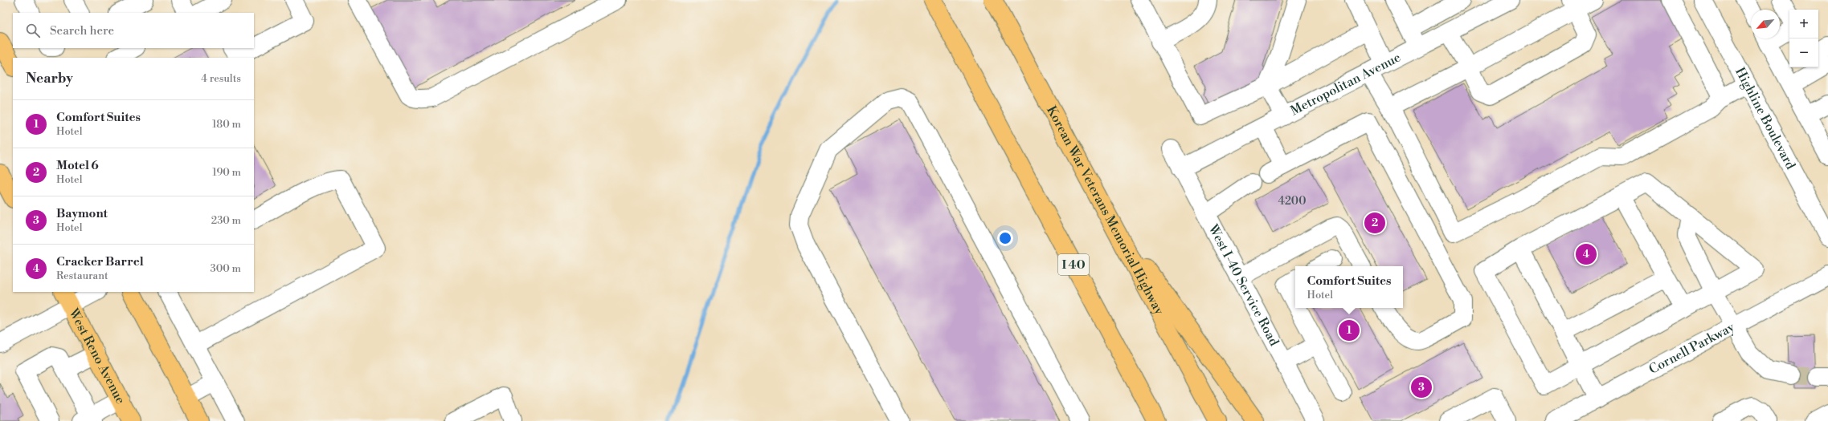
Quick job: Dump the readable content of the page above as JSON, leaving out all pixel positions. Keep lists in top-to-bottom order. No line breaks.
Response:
{"streets":{"main road":["Korean War Veterans Memorial Highway","I 40","West Reno Avenue"],"street":["Metropolitan Avenue","Highline Boulevard","West I-40 Service Road","Cornell Parkway"]},"crossings":[["Metropolitan Avenue","West I-40 Service Road"]],"house_numbers":["4200"],"north":"bottom left","page":{"map_buttons":["+","−"],"search":"Search here","heading":["Nearby","4 results"],"list":[{"mark":"1","name":"Comfort Suites","note":"Hotel","value":"180 m"},{"mark":"2","name":"Motel 6","note":"Hotel","value":"190 m"},{"mark":"3","name":"Baymont","note":"Hotel","value":"230 m"},{"mark":"4","name":"Cracker Barrel","note":"Restaurant","value":"300 m"}],"pins":["2","4","1","3"],"popup":["Comfort Suites","Hotel"]}}
